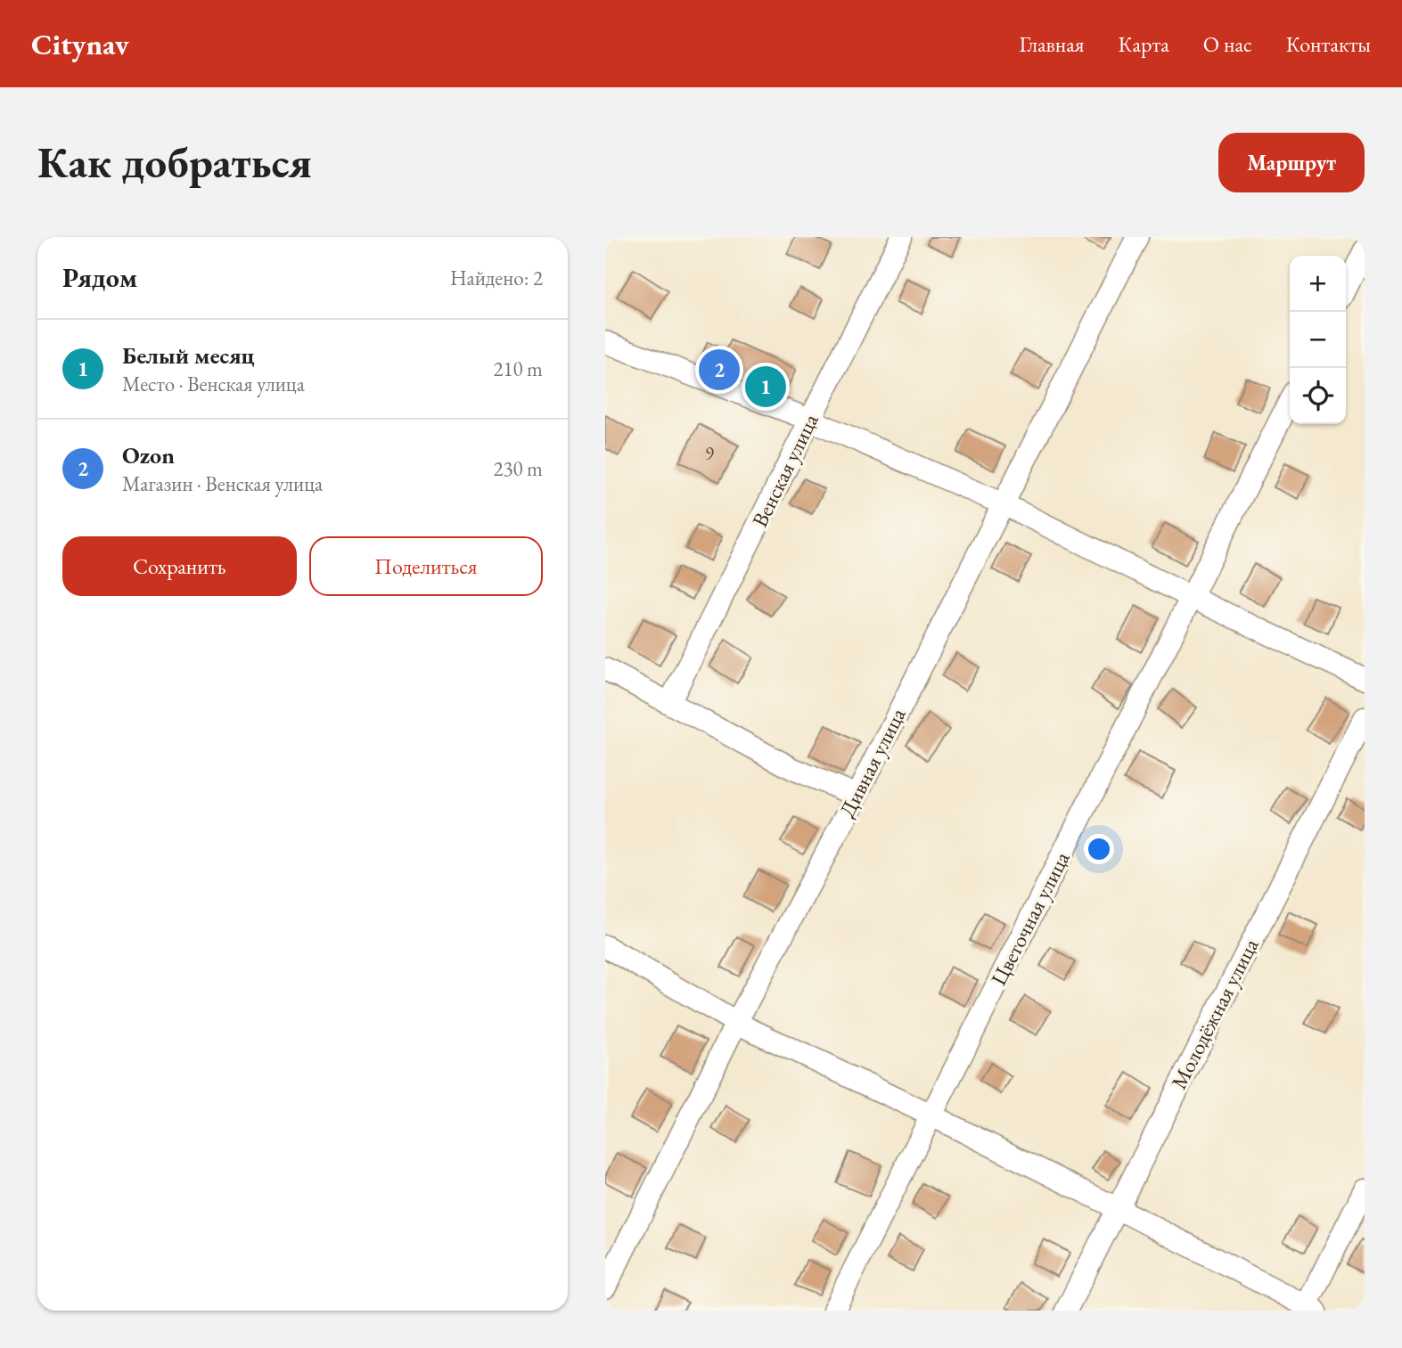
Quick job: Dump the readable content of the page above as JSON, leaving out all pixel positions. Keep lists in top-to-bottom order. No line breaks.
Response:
{"streets":{"street":["Венская улица","Дивная улица","Цветочная улица","Молодёжная улица"]},"house_numbers":["9"],"page":{"header":"Citynav","nav":["Главная","Карта","О нас","Контакты"],"buttons":["Маршрут",["Сохранить","Поделиться"]],"title":"Как добраться","heading":["Рядом","Найдено: 2"],"map_buttons":["+","−"],"list":[{"mark":"1","name":"Белый месяц","note":"Место · Венская улица","value":"210 m"},{"mark":"2","name":"Ozon","note":"Магазин · Венская улица","value":"230 m"}],"pins":["2","1"]}}
